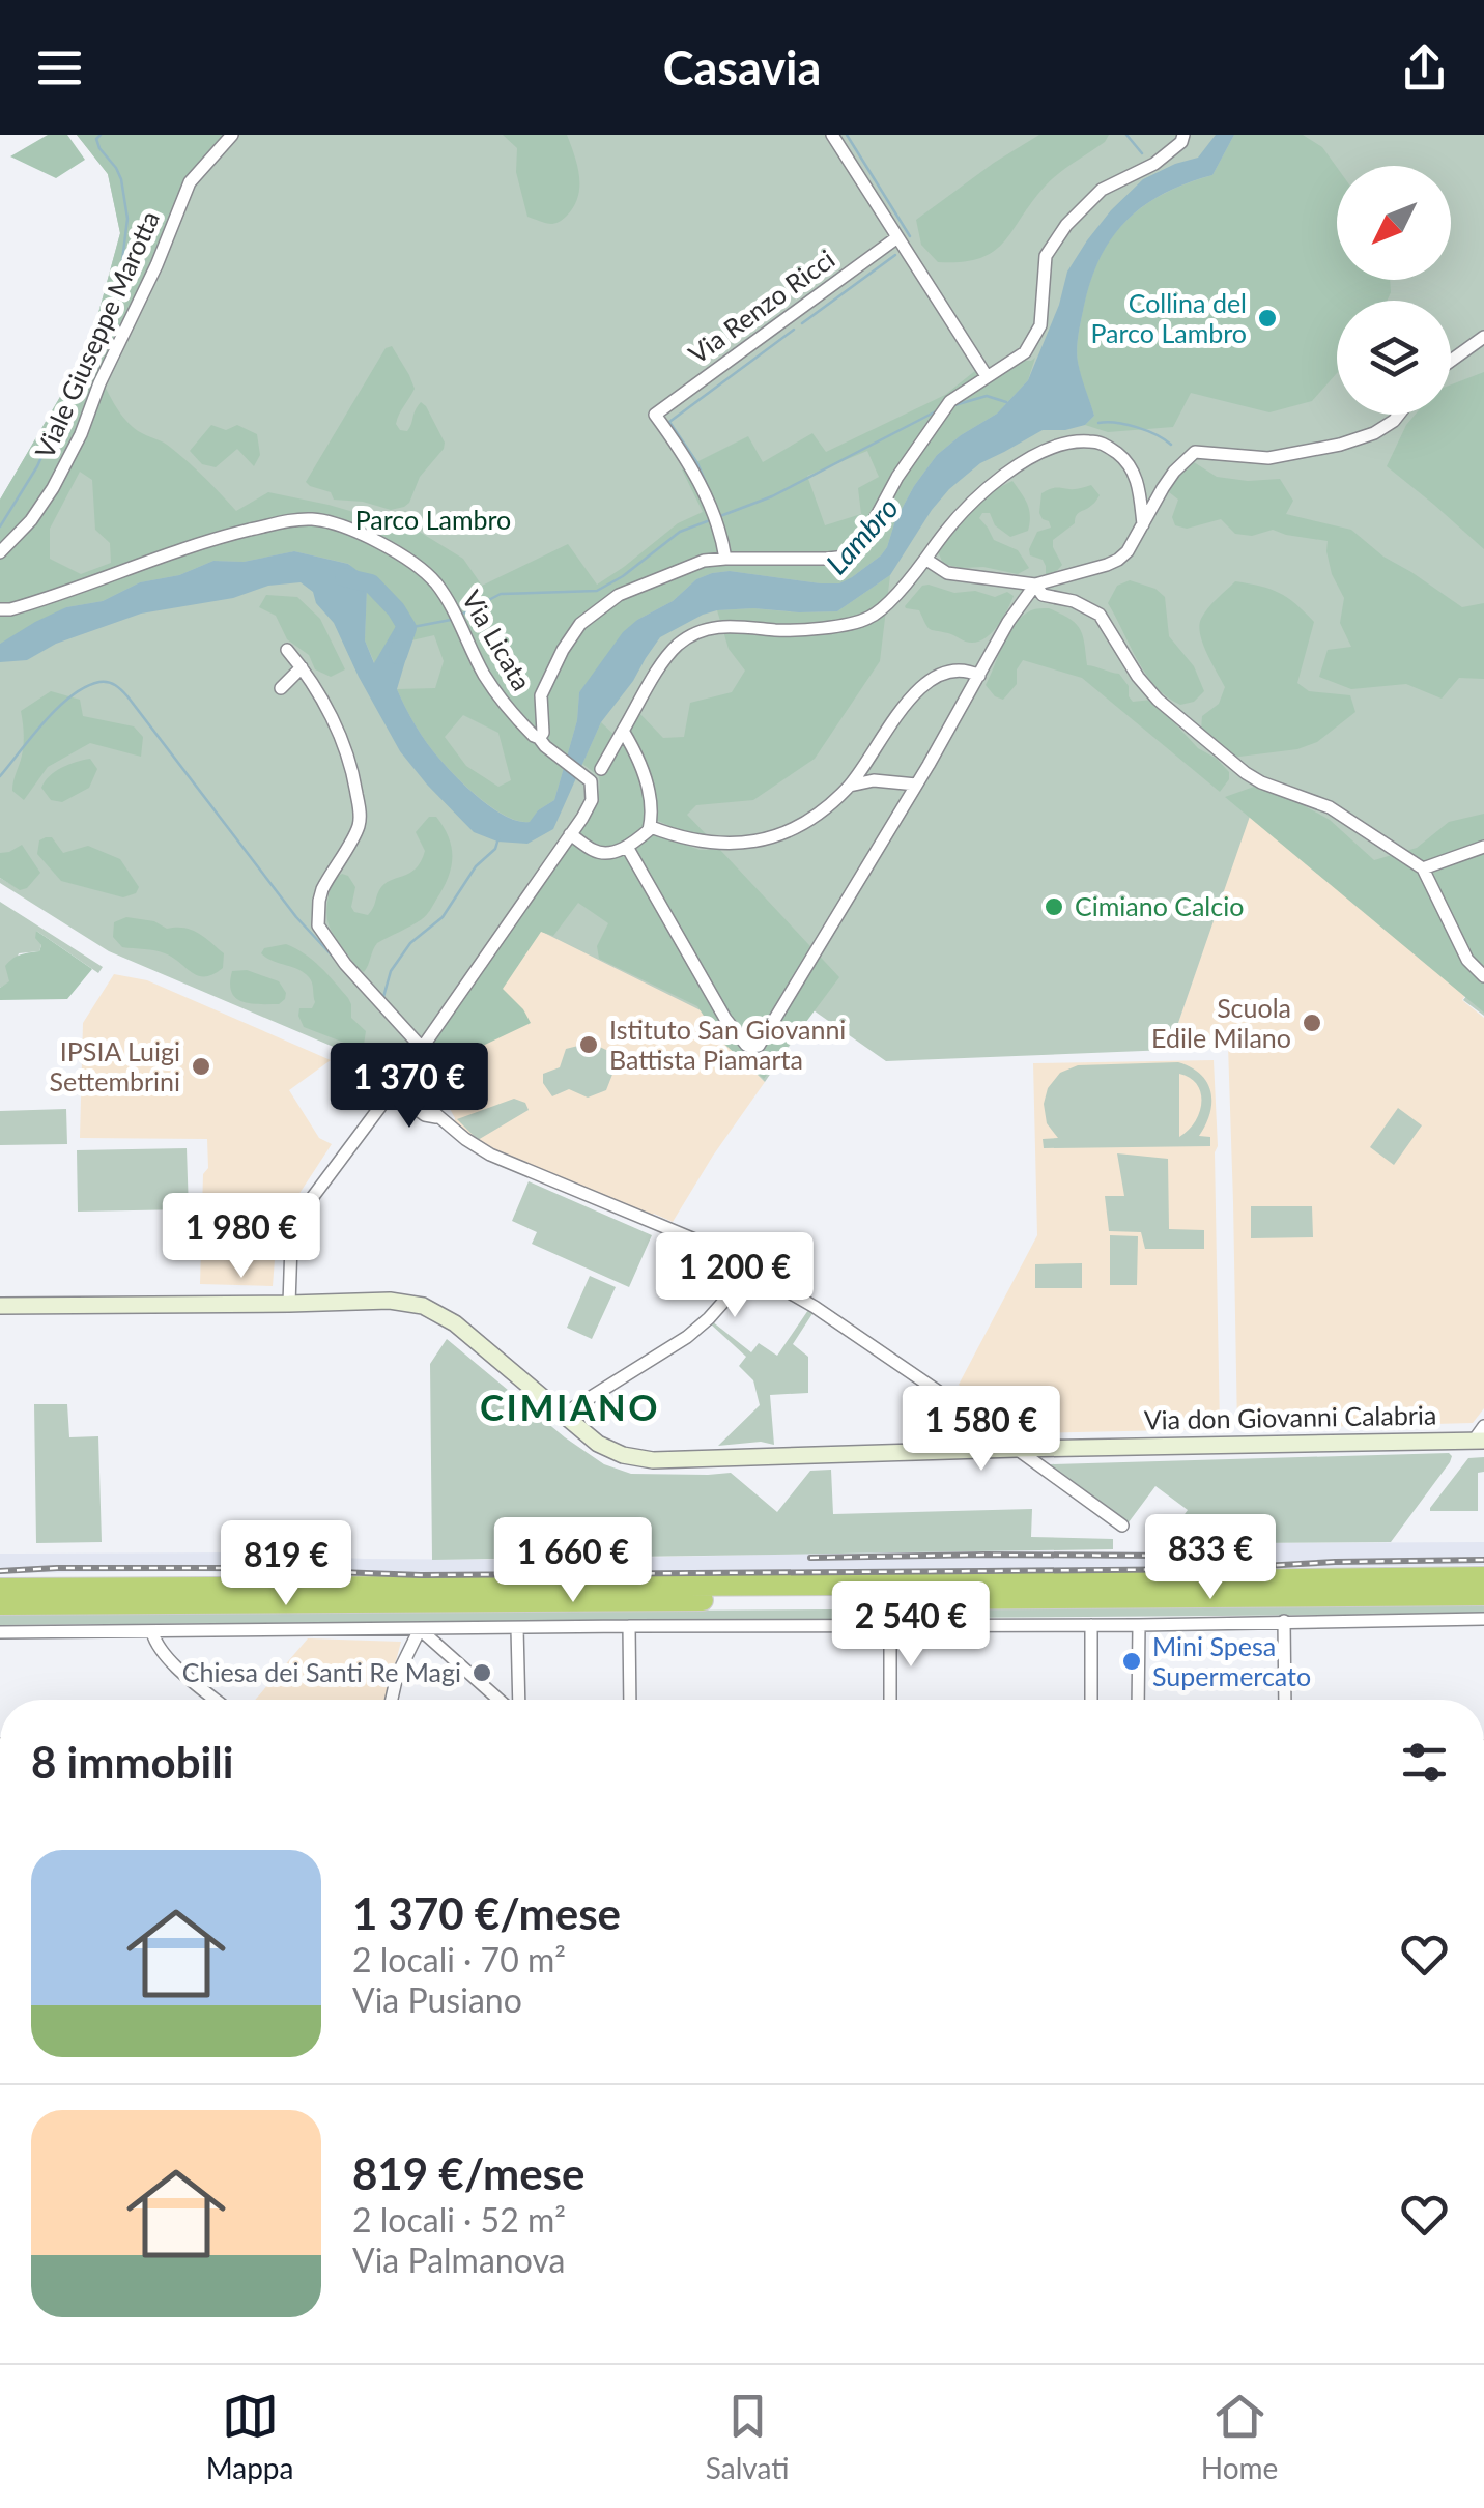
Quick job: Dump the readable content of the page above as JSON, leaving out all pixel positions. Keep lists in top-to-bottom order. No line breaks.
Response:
{"streets":{"street":["Via Renzo Ricci","Viale Giuseppe Marotta","Via Licata","Via don Giovanni Calabria"]},"crossings":[["Via Licata","Via don Giovanni Calabria"]],"districts":["CIMIANO"],"water":["Lambro"],"parks":["Parco Lambro"],"places":["Collina del Parco Lambro","Cimiano Calcio","Scuola Edile Milano","Istituto San Giovanni Battista Piamarta","IPSIA Luigi Settembrini","Mini Spesa Supermercato","Chiesa dei Santi Re Magi"],"north":"bottom left","page":{"header":"Casavia","price":["1 370 €","1 980 €","1 200 €","1 580 €","833 €","1 660 €","819 €","2 540 €"],"heading":"8 immobili","list":[{"name":"1 370 €/mese","note":"2 locali · 70 m² · Via Pusiano"},{"name":"819 €/mese","note":"2 locali · 52 m² · Via Palmanova"}],"tabs":["Mappa","Salvati","Home"]}}
